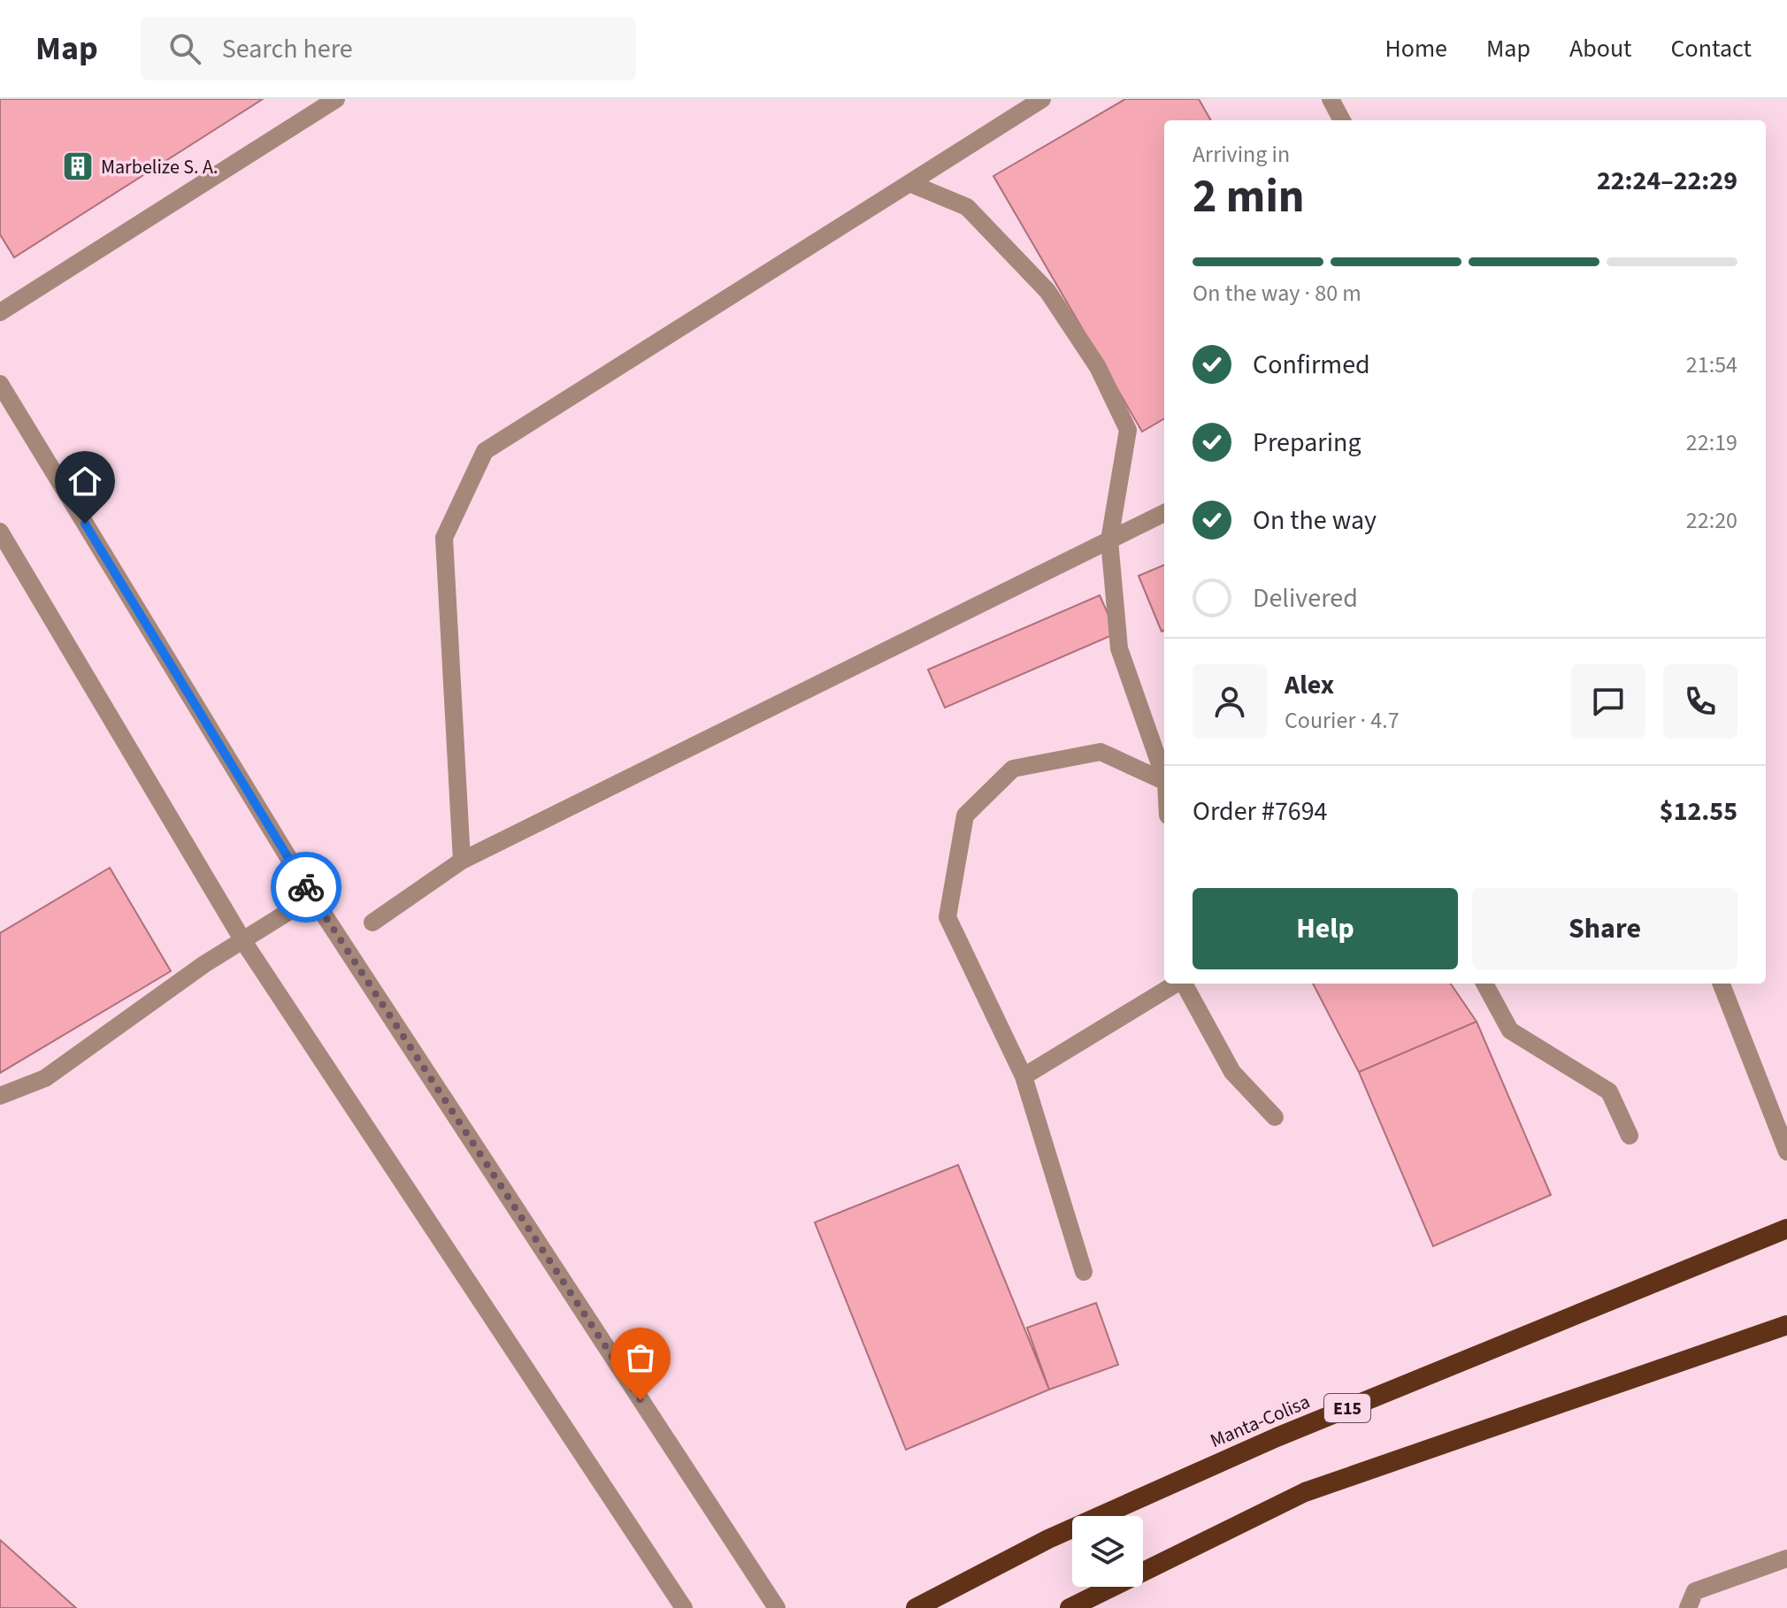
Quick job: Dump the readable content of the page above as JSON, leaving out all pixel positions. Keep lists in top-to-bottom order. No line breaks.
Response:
{"streets":{"highway":["E15","Manta-Colisa"]},"places":{"building":["Marbelize S. A."]},"page":{"header":"Map","search":"Search here","nav":["Home","Map","About","Contact"],"heading":["2 min","Arriving in","22:24–22:29"],"panel":["Alex","Courier · 4.7","Order #7694","$12.55"],"bar":"On the way · 80 m","list":[["Confirmed","21:54"],["Preparing","22:19"],["On the way","22:20"],"Delivered"],"buttons":["Help","Share"]}}
